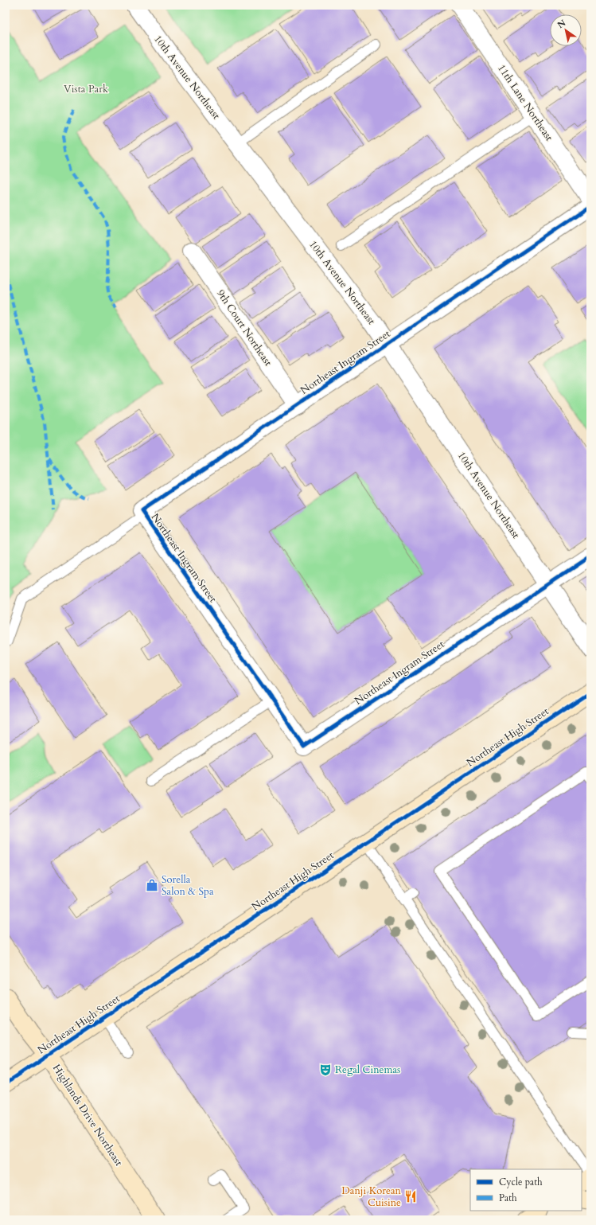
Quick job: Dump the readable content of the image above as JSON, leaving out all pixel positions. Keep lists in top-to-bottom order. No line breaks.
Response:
{"streets":{"street":["10th Avenue Northeast","11th Lane Northeast","9th Court Northeast","Northeast Ingram Street","Northeast High Street","Highlands Drive Northeast"]},"crossings":[["10th Avenue Northeast","Northeast Ingram Street"],["9th Court Northeast","Northeast Ingram Street"],["Northeast High Street","Highlands Drive Northeast"]],"parks":["Vista Park"],"places":{"shop":["Sorella Salon & Spa"],"theatre":["Regal Cinemas"],"restaurant":["Danji Korean Cuisine"]},"legend":["Cycle path","Path"],"north":"top left"}
